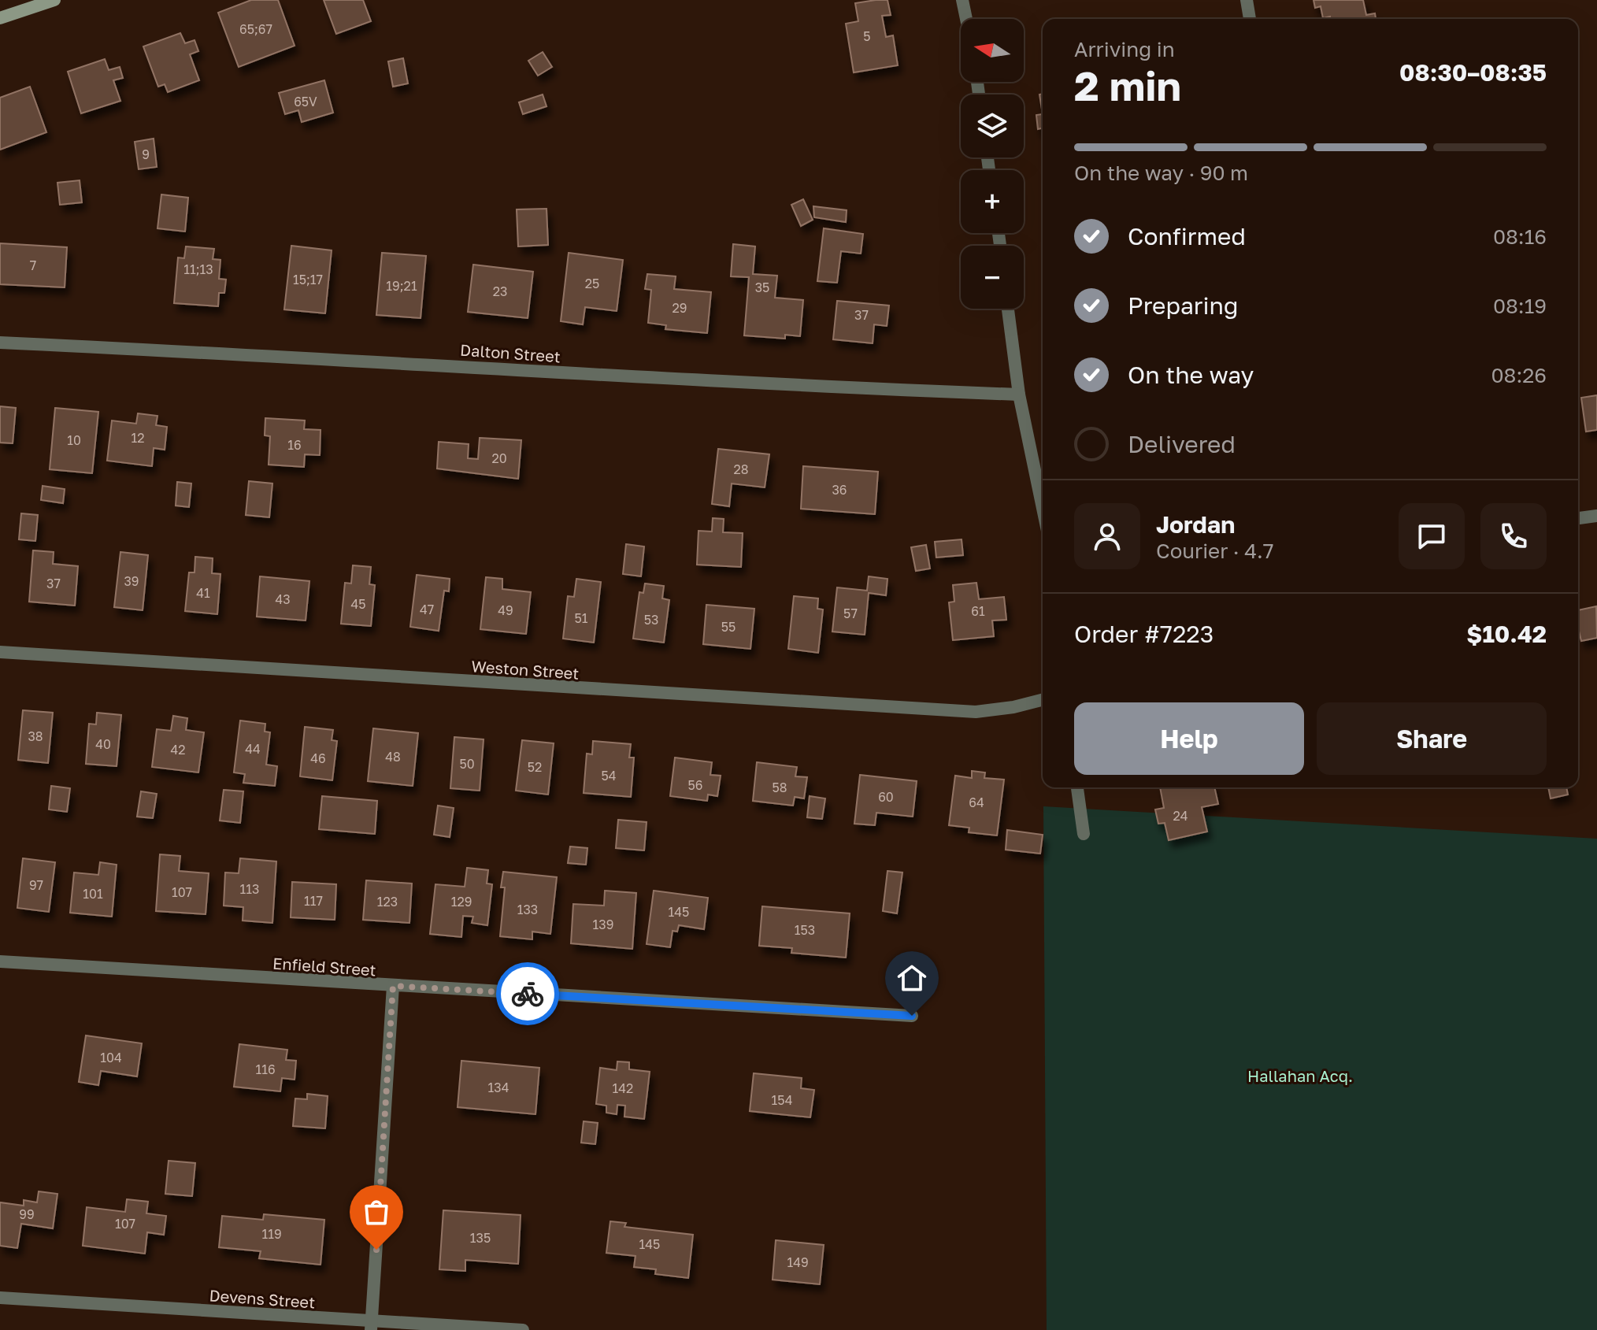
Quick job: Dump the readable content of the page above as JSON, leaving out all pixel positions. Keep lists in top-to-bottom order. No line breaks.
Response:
{"streets":{"street":["Dalton Street","Weston Street","Enfield Street","Devens Street"]},"parks":["Hallahan Acq."],"house_numbers":["65;67","5","65V","9","7","11;13","15;17","25","19;21","35","23","29","37","12","10","16","20","28","36","39","37","41","43","45","47","49","61","57","51","53","55","38","40","44","42","48","46","50","52","54","56","58","60","64","24","97","113","107","101","117","123","129","133","145","139","153","104","116","134","142","154","99","107","119","135","145","149"],"north":"left","page":{"map_buttons":["+","−"],"heading":["2 min","Arriving in","08:30–08:35"],"panel":["Jordan","Courier · 4.7","Order #7223","$10.42"],"bar":"On the way · 90 m","list":[["Confirmed","08:16"],["Preparing","08:19"],["On the way","08:26"],"Delivered"],"buttons":["Help","Share"]}}
